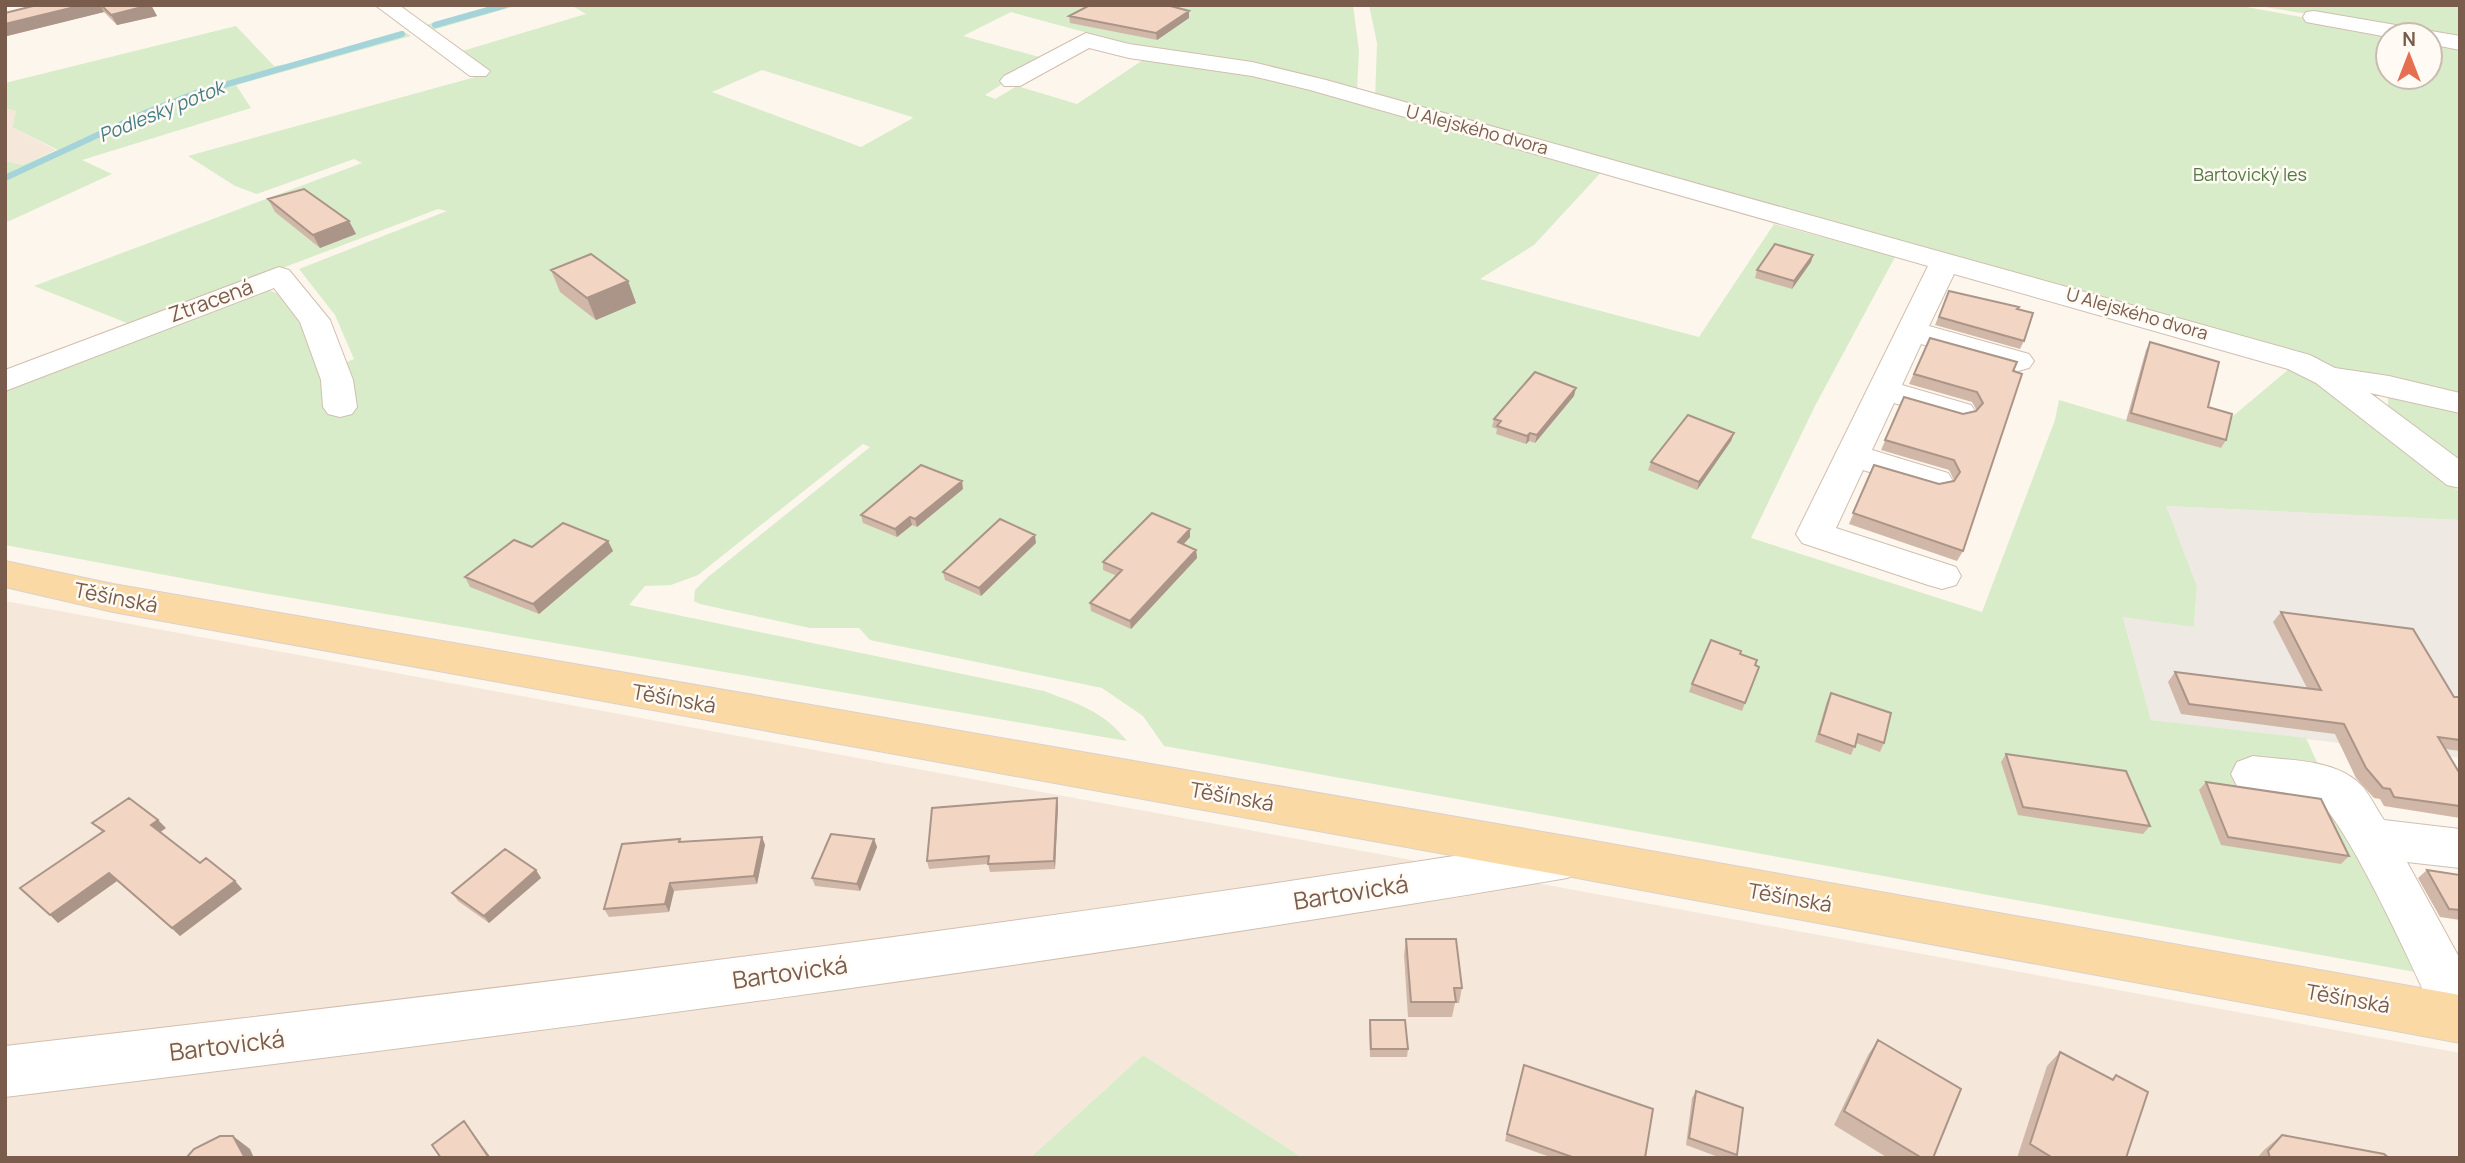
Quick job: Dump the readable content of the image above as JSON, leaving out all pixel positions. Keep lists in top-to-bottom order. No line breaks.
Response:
{"streets":{"main road":["Těšínská"],"street":["U Alejského dvora","Ztracená","Bartovická"]},"crossings":[["Těšínská","Bartovická"]],"water":["Podleský potok"],"parks":["Bartovický les"],"north":"top"}
